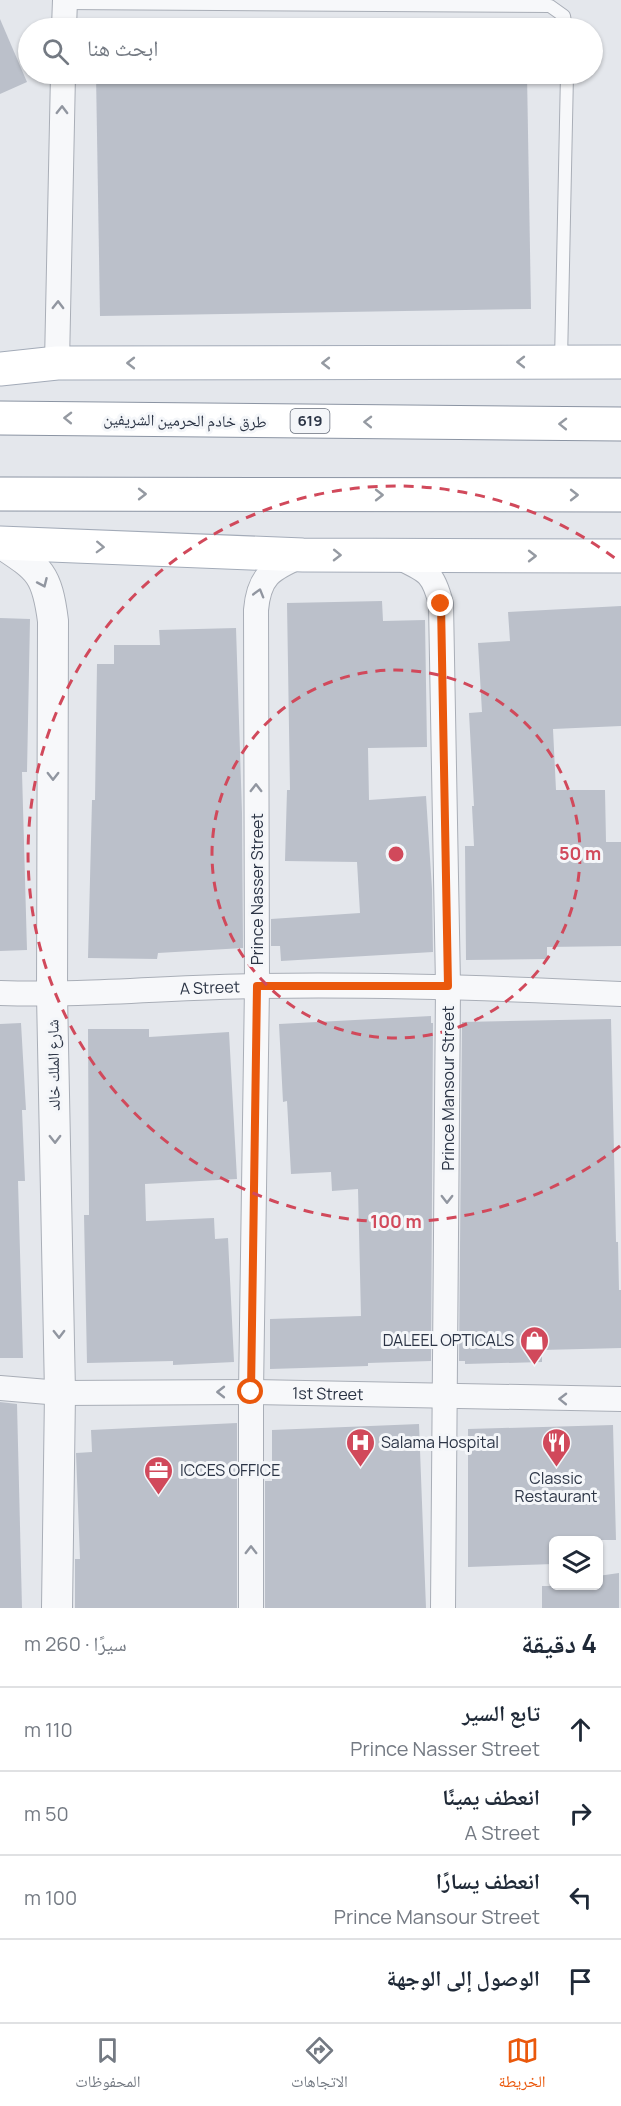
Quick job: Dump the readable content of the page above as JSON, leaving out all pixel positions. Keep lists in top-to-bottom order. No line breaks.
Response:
{"streets":{"main road":["طرق خادم الحرمين الشريفين","619"],"street":["Prince Nasser Street","A Street","شارع الملك خالد","Prince Mansour Street","1st Street"]},"crossings":[["Prince Nasser Street","A Street"],["Prince Nasser Street","1st Street"],["A Street","شارع الملك خالد"],["A Street","Prince Mansour Street"],["شارع الملك خالد","1st Street"],["Prince Mansour Street","1st Street"]],"one_way":["Prince Nasser Street","شارع الملك خالد","Prince Mansour Street","1st Street"],"places":{"shop":["DALEEL OPTICALS"],"hospital":["Salama Hospital"],"restaurant":["Classic Restaurant"],"office":["ICCES OFFICE"]},"page":{"search":"ابحث هنا","heading":["4 دقيقة","سيرًا · 260 m"],"list":[["تابع السير","Prince Nasser Street","110 m"],["انعطف يمينًا","A Street","50 m"],["انعطف يسارًا","Prince Mansour Street","100 m"],"الوصول إلى الوجهة"],"nav":["الخريطة","الاتجاهات","المحفوظات"]},"rings":["50 m","100 m"]}
